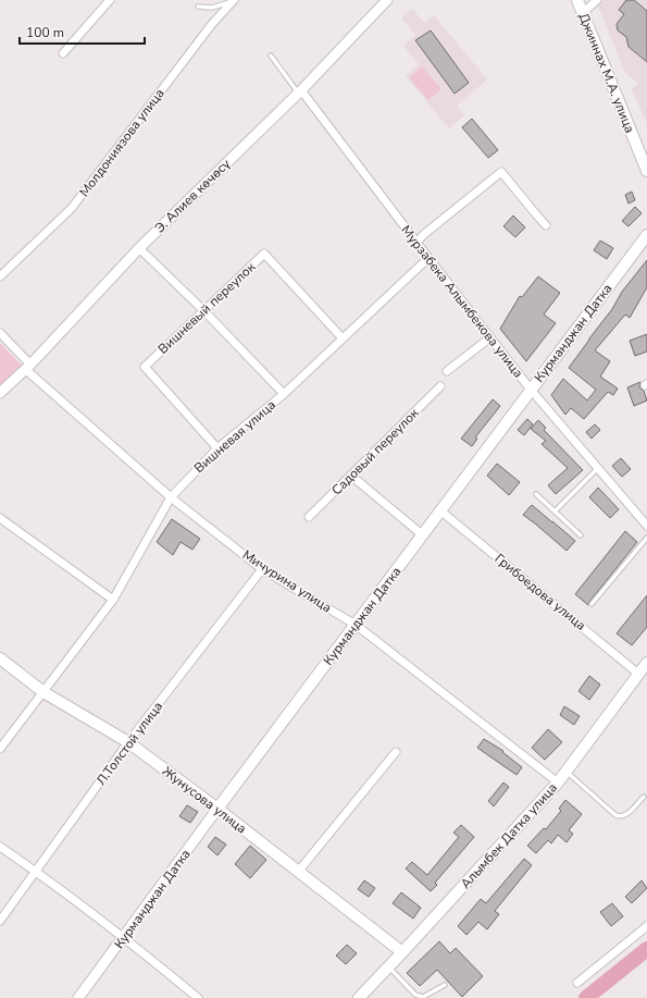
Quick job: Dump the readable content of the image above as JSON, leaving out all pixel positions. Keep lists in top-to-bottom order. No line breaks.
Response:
{"streets":{"main road":["Джиннах М.А. улица","Курманджан Датка","Жунусова улица","Алымбек Датка улица"],"street":["Молдониязова улица","Э. Алиев көчөсү","Мурзабека Алымбекова улица","Вишневый переулок","Вишневая улица","Садовый переулок","Мичурина улица","Грибоедова улица","Л.Толстой улица"]},"crossings":[["Э. Алиев көчөсү","Мурзабека Алымбекова улица"],["Э. Алиев көчөсү","Мичурина улица"],["Мурзабека Алымбекова улица","Курманджан Датка"],["Мурзабека Алымбекова улица","Вишневая улица"],["Вишневый переулок","Вишневая улица"],["Курманджан Датка","Мичурина улица"],["Курманджан Датка","Грибоедова улица"],["Курманджан Датка","Жунусова улица"],["Вишневая улица","Мичурина улица"],["Вишневая улица","Жунусова улица"],["Мичурина улица","Л.Толстой улица"],["Мичурина улица","Алымбек Датка улица"],["Грибоедова улица","Алымбек Датка улица"],["Л.Толстой улица","Жунусова улица"],["Жунусова улица","Алымбек Датка улица"]],"scale_bar":"100 m"}
